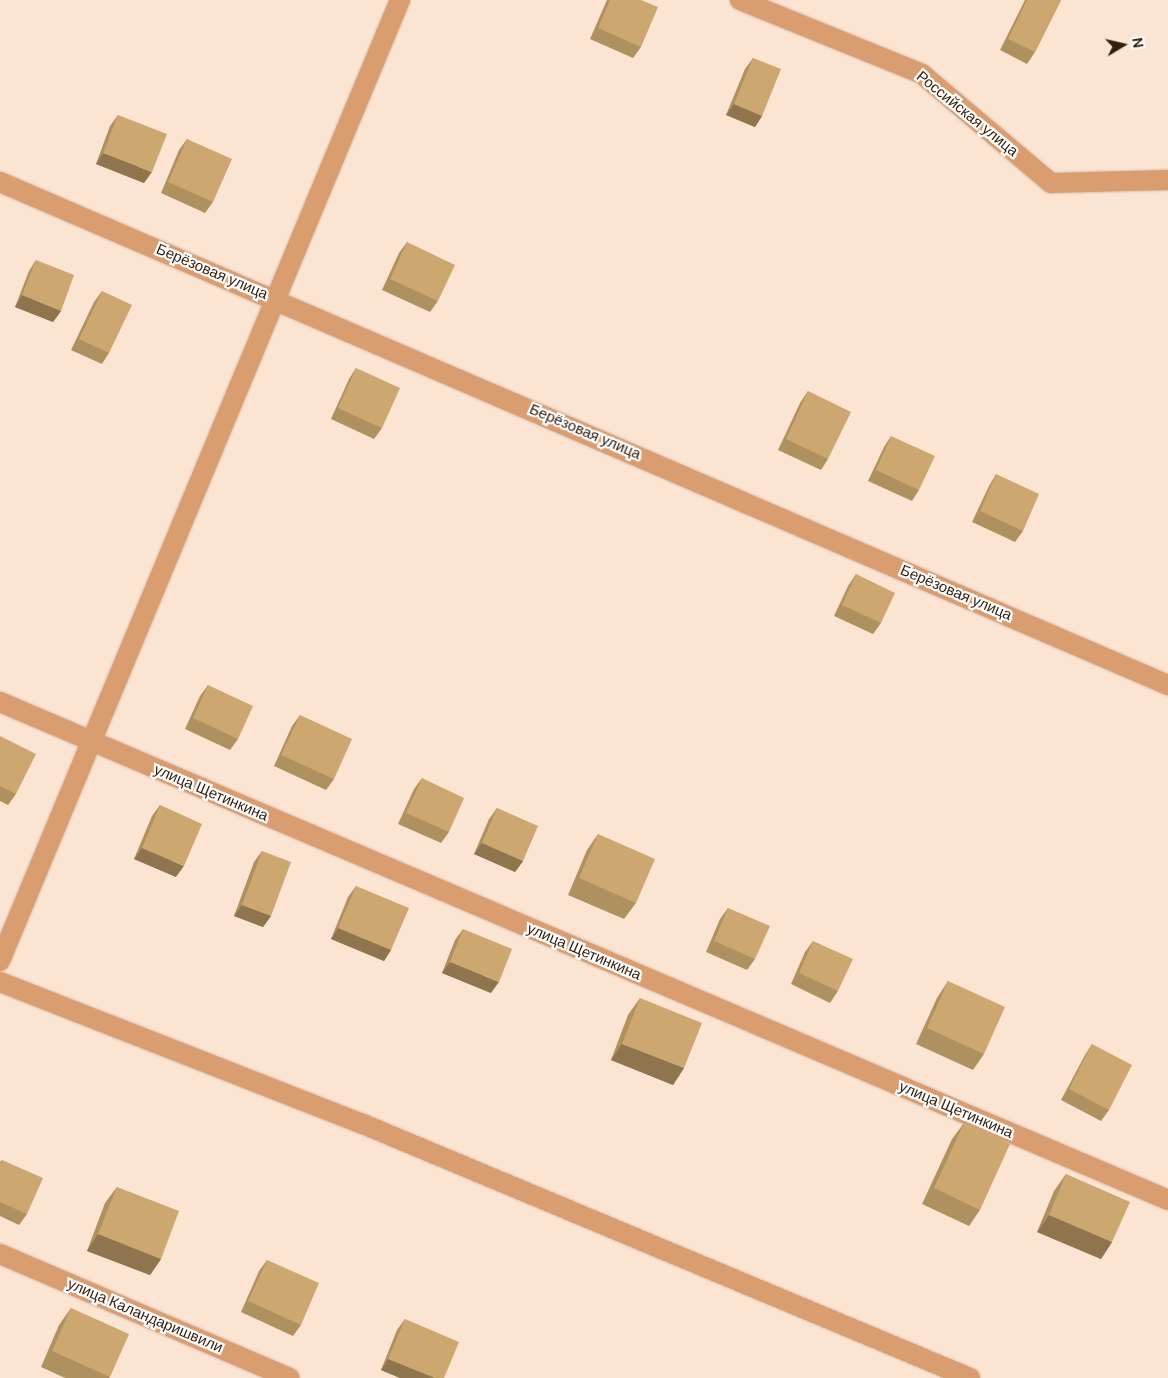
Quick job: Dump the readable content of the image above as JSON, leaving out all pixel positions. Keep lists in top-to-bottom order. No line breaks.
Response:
{"streets":{"street":["Российская улица","Берёзовая улица","улица Щетинкина","улица Каландаришвили"]},"north":"right"}
